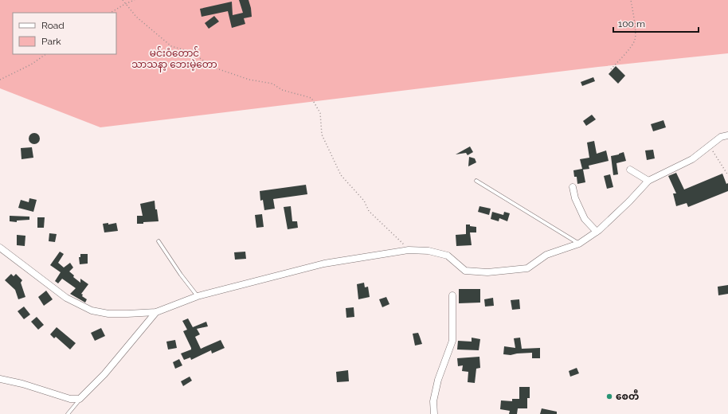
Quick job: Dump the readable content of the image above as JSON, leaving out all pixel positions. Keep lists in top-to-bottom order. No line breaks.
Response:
{"parks":["မင်းဝံတောင် သာသနာ့ ‌ဘေးမဲ့တော"],"places":["စေတီ"],"legend":["Road","Park"],"scale_bar":"100 m"}
